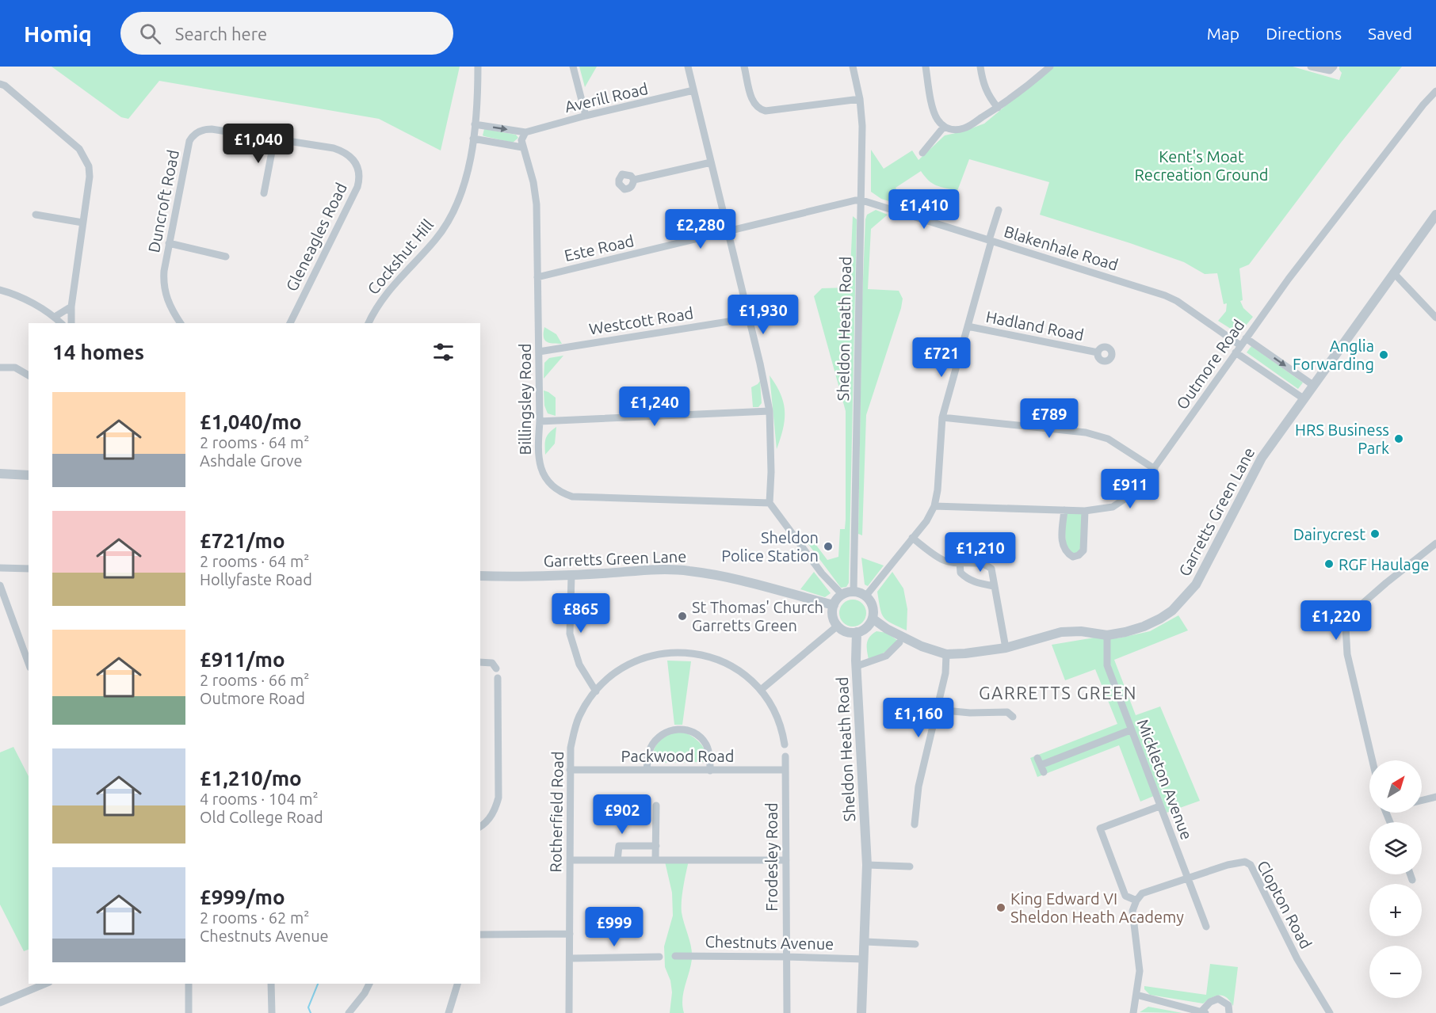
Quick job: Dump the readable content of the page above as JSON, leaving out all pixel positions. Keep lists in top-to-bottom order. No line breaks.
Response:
{"streets":{"street":["Averill Road","Duncroft Road","Gleneagles Road","Este Road","Blakenhale Road","Cockshut Hill","Westcott Road","Hadland Road","Sheldon Heath Road","Outmore Road","Billingsley Road","Garretts Green Lane","Packwood Road","Mickleton Avenue","Rotherfield Road","Frodesley Road","Clopton Road","Chestnuts Avenue"]},"crossings":[["Averill Road","Cockshut Hill"],["Duncroft Road","Gleneagles Road"],["Este Road","Blakenhale Road"],["Este Road","Sheldon Heath Road"],["Este Road","Billingsley Road"],["Blakenhale Road","Sheldon Heath Road"],["Blakenhale Road","Outmore Road"],["Westcott Road","Billingsley Road"],["Sheldon Heath Road","Garretts Green Lane"],["Sheldon Heath Road","Chestnuts Avenue"],["Garretts Green Lane","Mickleton Avenue"],["Packwood Road","Rotherfield Road"],["Packwood Road","Frodesley Road"],["Mickleton Avenue","Clopton Road"],["Frodesley Road","Chestnuts Avenue"]],"districts":["GARRETTS GREEN"],"parks":["Kent's Moat Recreation Ground"],"places":["Anglia Forwarding","HRS Business Park","Dairycrest","Sheldon Police Station","RGF Haulage","St Thomas' Church Garretts Green","King Edward VI Sheldon Heath Academy"],"north":"top right","page":{"header":"Homiq","search":"Search here","nav":["Map","Directions","Saved"],"price":["£1,040","£1,410","£2,280","£1,930","£721","£1,240","£789","£911","£1,210","£865","£1,220","£1,160","£902","£999"],"heading":"14 homes","list":[{"name":"£1,040/mo","note":"2 rooms · 64 m² · Ashdale Grove"},{"name":"£721/mo","note":"2 rooms · 64 m² · Hollyfaste Road"},{"name":"£911/mo","note":"2 rooms · 66 m² · Outmore Road"},{"name":"£1,210/mo","note":"4 rooms · 104 m² · Old College Road"},{"name":"£999/mo","note":"2 rooms · 62 m² · Chestnuts Avenue"}],"map_buttons":["+","−"]}}
